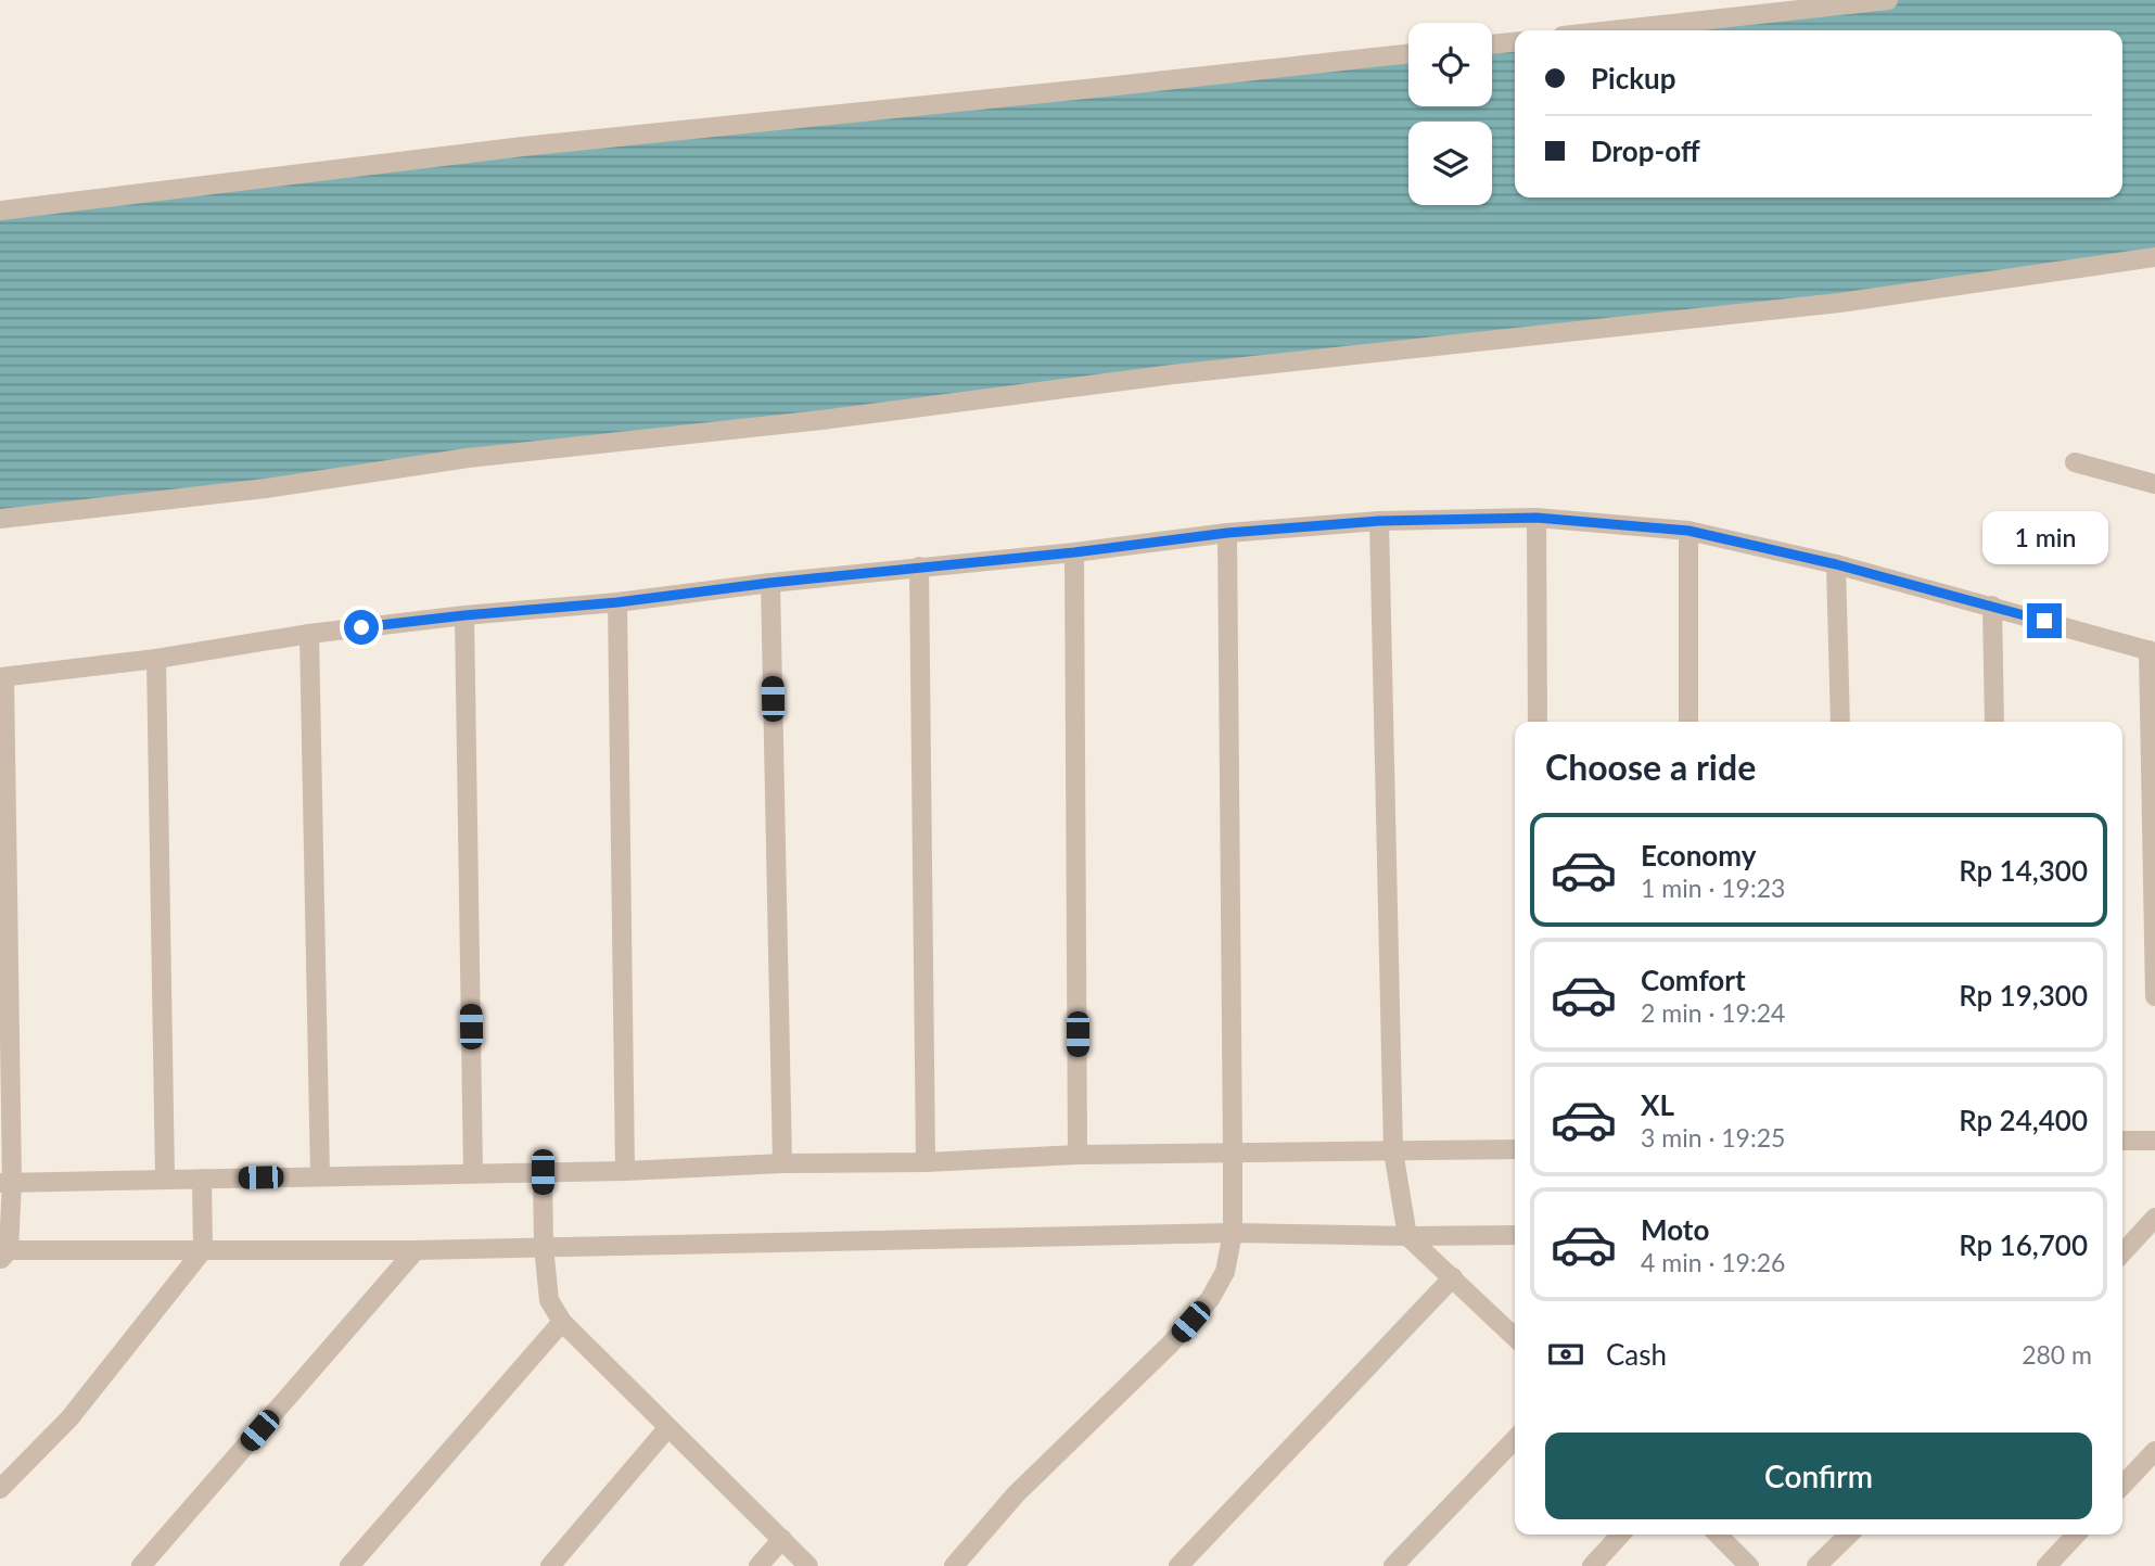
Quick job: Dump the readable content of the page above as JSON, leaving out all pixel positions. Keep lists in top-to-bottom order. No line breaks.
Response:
{"page":{"banner":["Pickup","Drop-off"],"bubble":"1 min","heading":"Choose a ride","list":[{"name":"Economy","note":"1 min · 19:23","value":"Rp 14,300"},{"name":"Comfort","note":"2 min · 19:24","value":"Rp 19,300"},{"name":"XL","note":"3 min · 19:25","value":"Rp 24,400"},{"name":"Moto","note":"4 min · 19:26","value":"Rp 16,700"}],"pay":["Cash","280 m"],"buttons":"Confirm"}}
